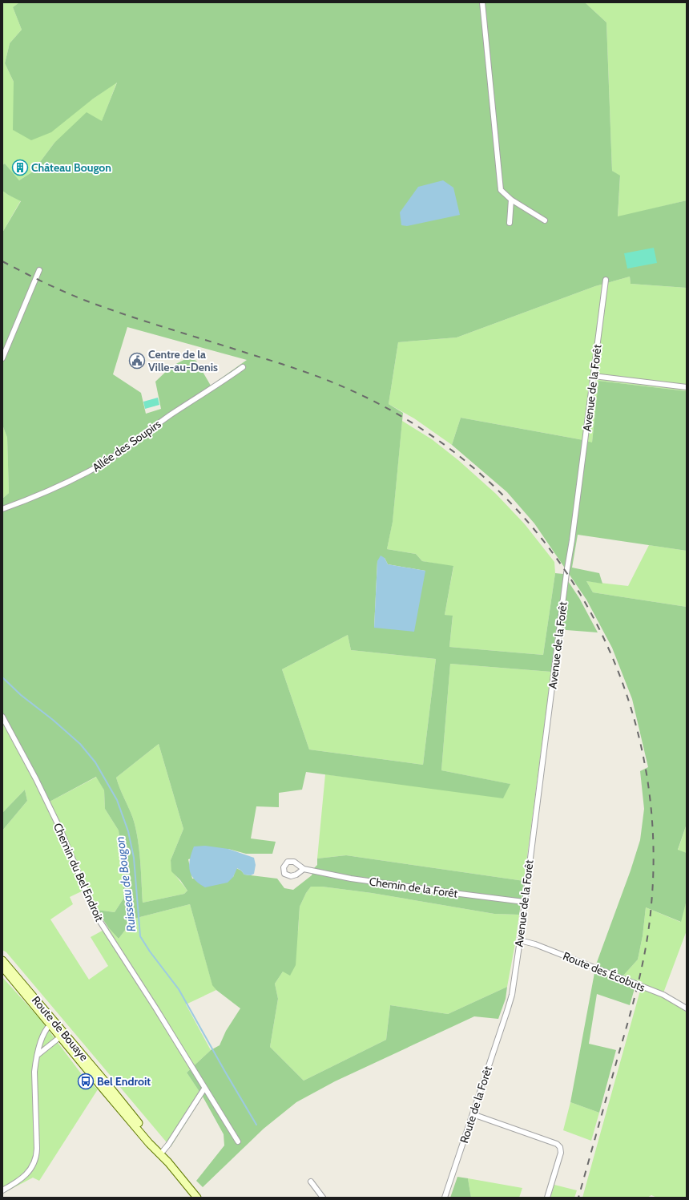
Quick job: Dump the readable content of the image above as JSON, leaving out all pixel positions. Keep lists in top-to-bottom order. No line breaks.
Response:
{"streets":{"main road":["Route de Bouaye"],"street":["Avenue de la Forêt","Allée des Soupirs","Chemin du Bel Endroit","Chemin de la Forêt","Route des Écobuts","Route de la Forêt"]},"crossings":[["Avenue de la Forêt","Chemin de la Forêt"],["Avenue de la Forêt","Route des Écobuts"],["Avenue de la Forêt","Route de la Forêt"]],"water":["Ruisseau de Bougon"],"places":{"building":["Château Bougon"],"public building":["Centre de la Ville-au-Denis"],"bus stop":["Bel Endroit"]}}
